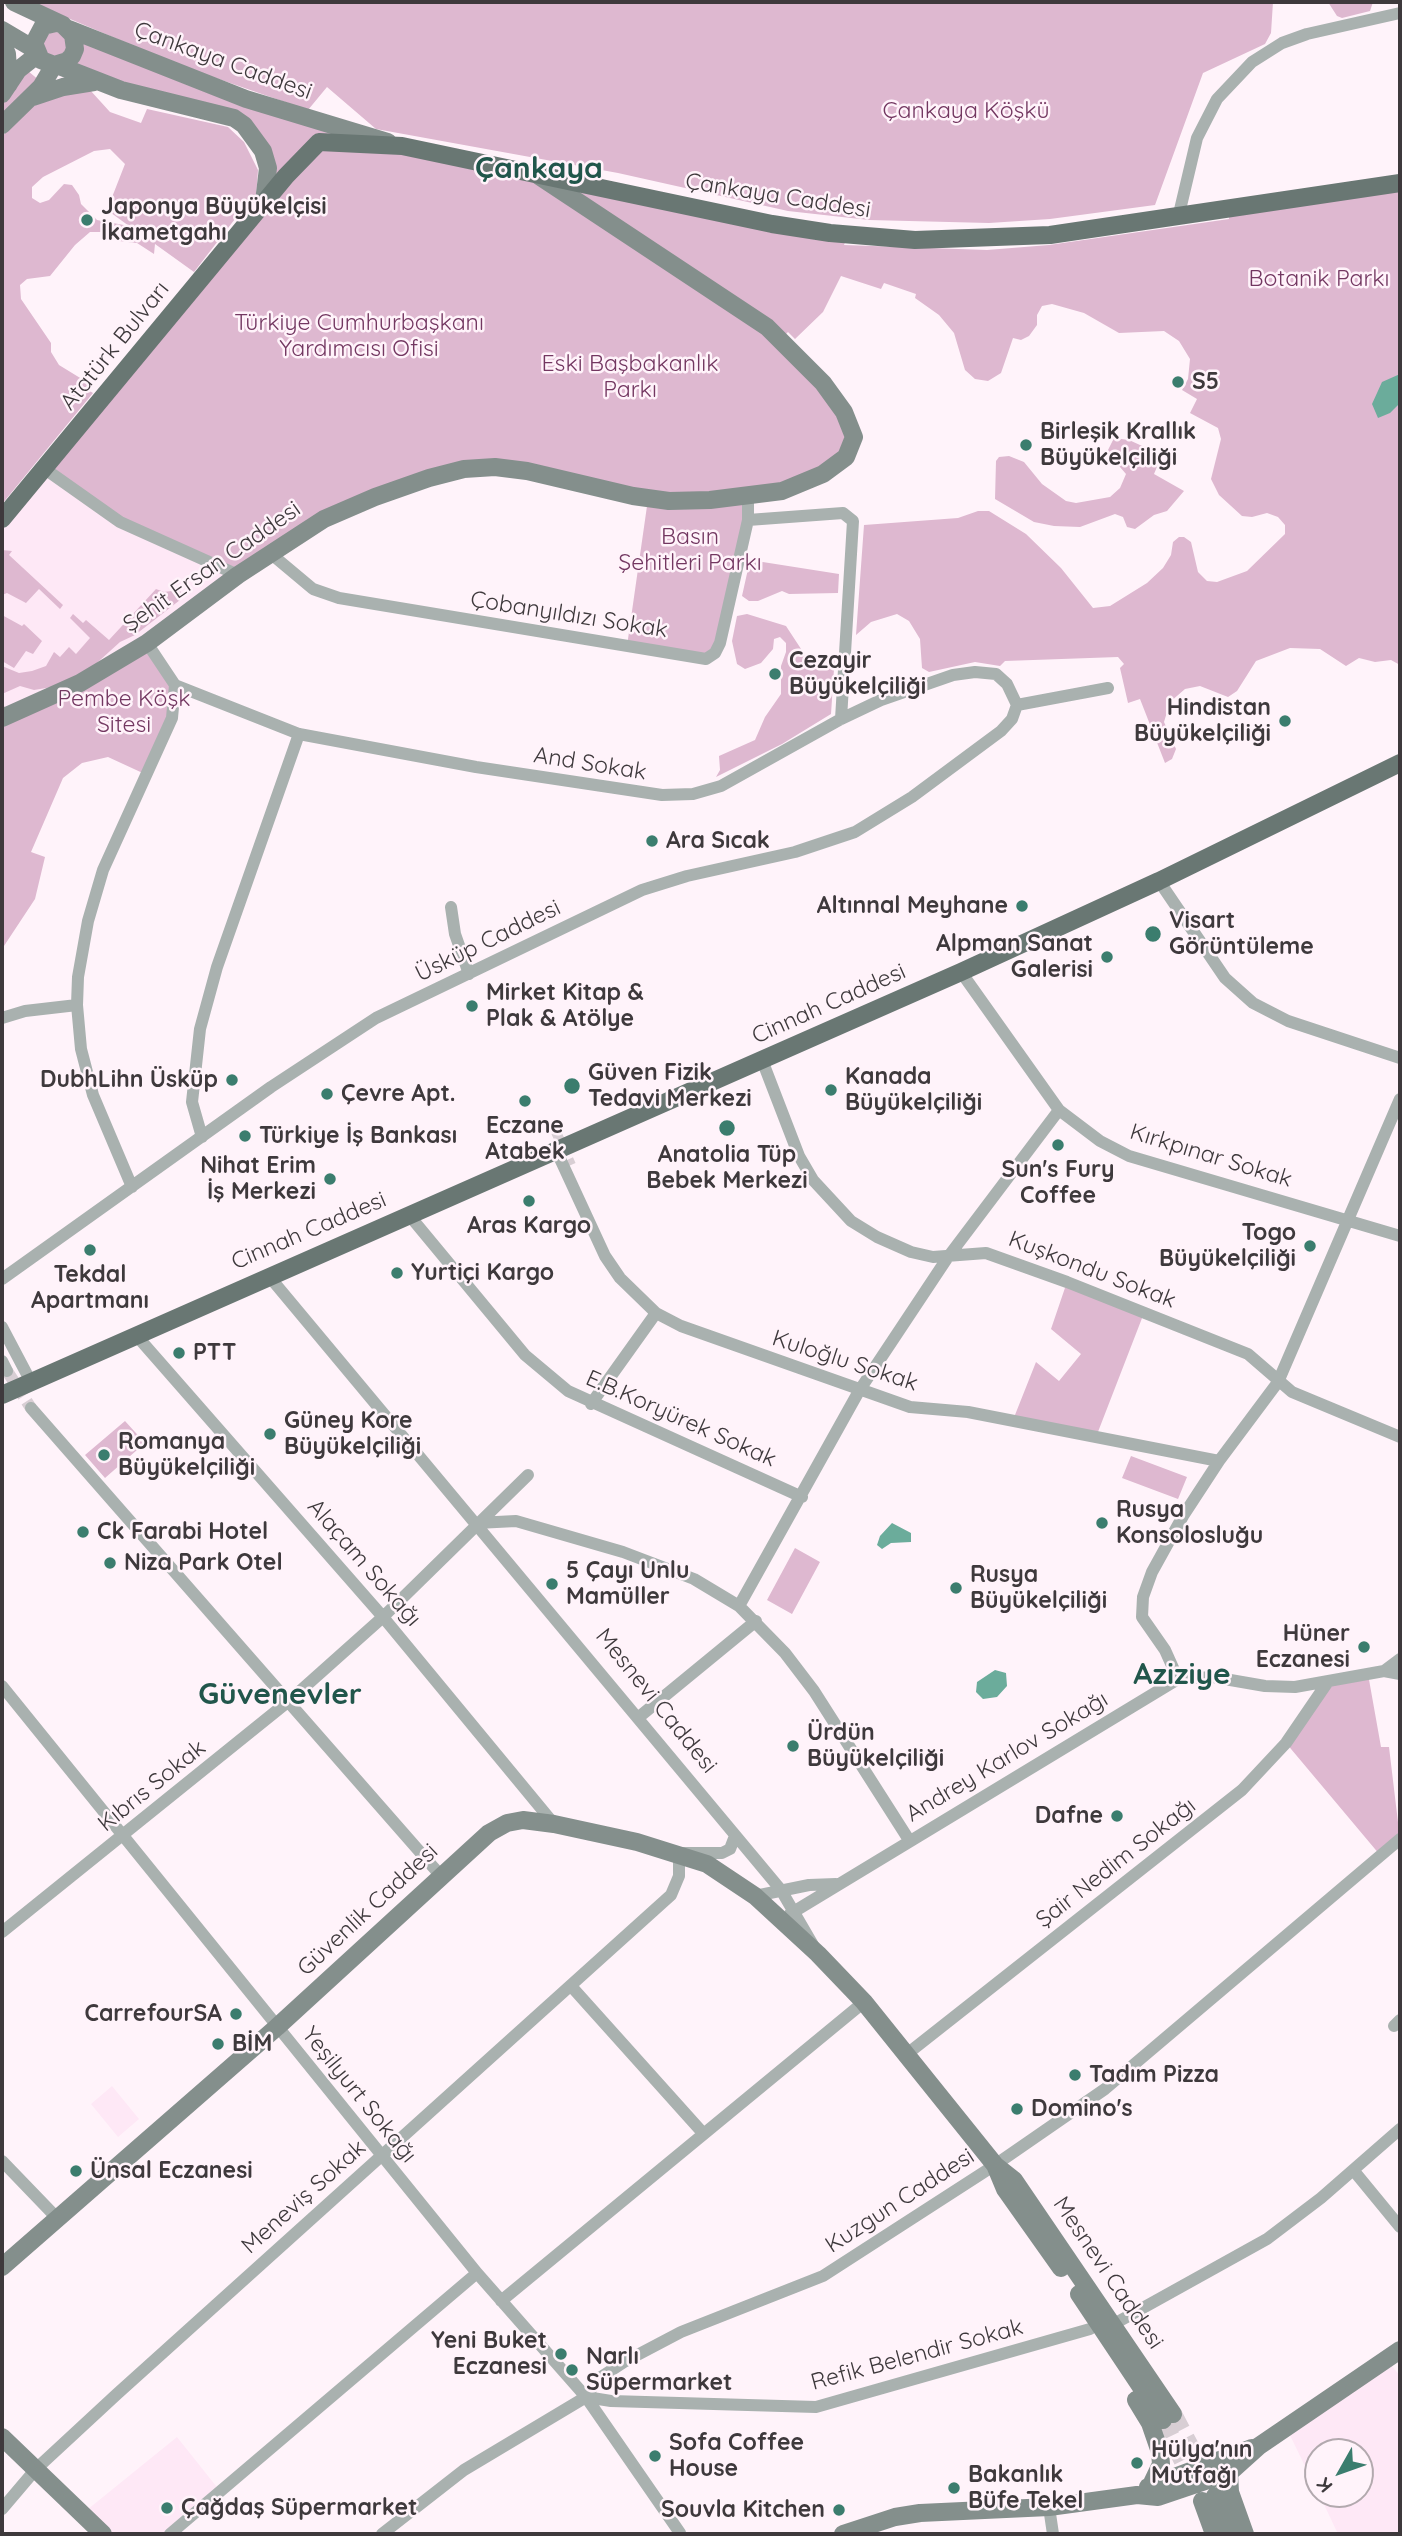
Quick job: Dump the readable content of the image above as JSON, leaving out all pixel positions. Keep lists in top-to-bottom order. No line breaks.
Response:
{"streets":{"main road":["Çankaya Caddesi","Atatürk Bulvarı","Şehit Ersan Caddesi","Cinnah Caddesi","Mesnevi Caddesi","Güvenlik Caddesi"],"street":["Çobanyıldızı Sokak","And Sokak","Üsküp Caddesi","Kırkpınar Sokak","Kuşkondu Sokak","Kuloğlu Sokak","E.B.Koryürek Sokak","Alaçam Sokağı","Andrey Karlov Sokağı","Kıbrıs Sokak","Şair Nedim Sokağı","Yeşilyurt Sokağı","Meneviş Sokak","Kuzgun Caddesi","Refik Belendir Sokak"]},"crossings":[["Çankaya Caddesi","Atatürk Bulvarı"],["Çankaya Caddesi","Şehit Ersan Caddesi"],["Şehit Ersan Caddesi","Çobanyıldızı Sokak"],["And Sokak","Üsküp Caddesi"],["Cinnah Caddesi","Kırkpınar Sokak"],["Cinnah Caddesi","Kuşkondu Sokak"],["Cinnah Caddesi","Kuloğlu Sokak"],["Cinnah Caddesi","E.B.Koryürek Sokak"],["Cinnah Caddesi","Alaçam Sokağı"],["Cinnah Caddesi","Mesnevi Caddesi"],["Alaçam Sokağı","Kıbrıs Sokak"],["Alaçam Sokağı","Güvenlik Caddesi"],["Mesnevi Caddesi","Andrey Karlov Sokağı"],["Mesnevi Caddesi","Kıbrıs Sokak"],["Mesnevi Caddesi","Şair Nedim Sokağı"],["Mesnevi Caddesi","Güvenlik Caddesi"],["Mesnevi Caddesi","Kuzgun Caddesi"],["Andrey Karlov Sokağı","Güvenlik Caddesi"],["Kıbrıs Sokak","Yeşilyurt Sokağı"],["Güvenlik Caddesi","Yeşilyurt Sokağı"],["Güvenlik Caddesi","Meneviş Sokak"],["Yeşilyurt Sokağı","Meneviş Sokak"],["Yeşilyurt Sokağı","Kuzgun Caddesi"],["Yeşilyurt Sokağı","Refik Belendir Sokak"],["Kuzgun Caddesi","Refik Belendir Sokak"]],"districts":["Çankaya","Aziziye","Güvenevler"],"parks":["Çankaya Köşkü","Botanik Parkı","Türkiye Cumhurbaşkanı Yardımcısı Ofisi","Eski Başbakanlık Parkı","Basın Şehitleri Parkı","Pembe Köşk Sitesi"],"places":["Japonya Büyükelçisi İkametgahı","S5","Birleşik Krallık Büyükelçiliği","Cezayir Büyükelçiliği","Hindistan Büyükelçiliği","Ara Sıcak","Altınnal Meyhane","Visart Görüntüleme","Alpman Sanat Galerisi","Mirket Kitap & Plak & Atölye","DubhLihn Üsküp","Güven Fizik Tedavi Merkezi","Kanada Büyükelçiliği","Çevre Apt.","Eczane Atabek","Anatolia Tüp Bebek Merkezi","Türkiye İş Bankası","Sun's Fury Coffee","Nihat Erim İş Merkezi","Aras Kargo","Togo Büyükelçiliği","Tekdal Apartmanı","Yurtiçi Kargo","PTT","Güney Kore Büyükelçiliği","Romanya Büyükelçiliği","Rusya Konsolosluğu","Ck Farabi Hotel","Niza Park Otel","5 Çayı Unlu Mamüller","Rusya Büyükelçiliği","Hüner Eczanesi","Ürdün Büyükelçiliği","Dafne","CarrefourSA","BİM","Tadım Pizza","Domino's","Ünsal Eczanesi","Yeni Buket Eczanesi","Narlı Süpermarket","Sofa Coffee House","Hülya'nın Mutfağı","Bakanlık Büfe Tekel","Çağdaş Süpermarket","Souvla Kitchen"],"north":"bottom left"}
